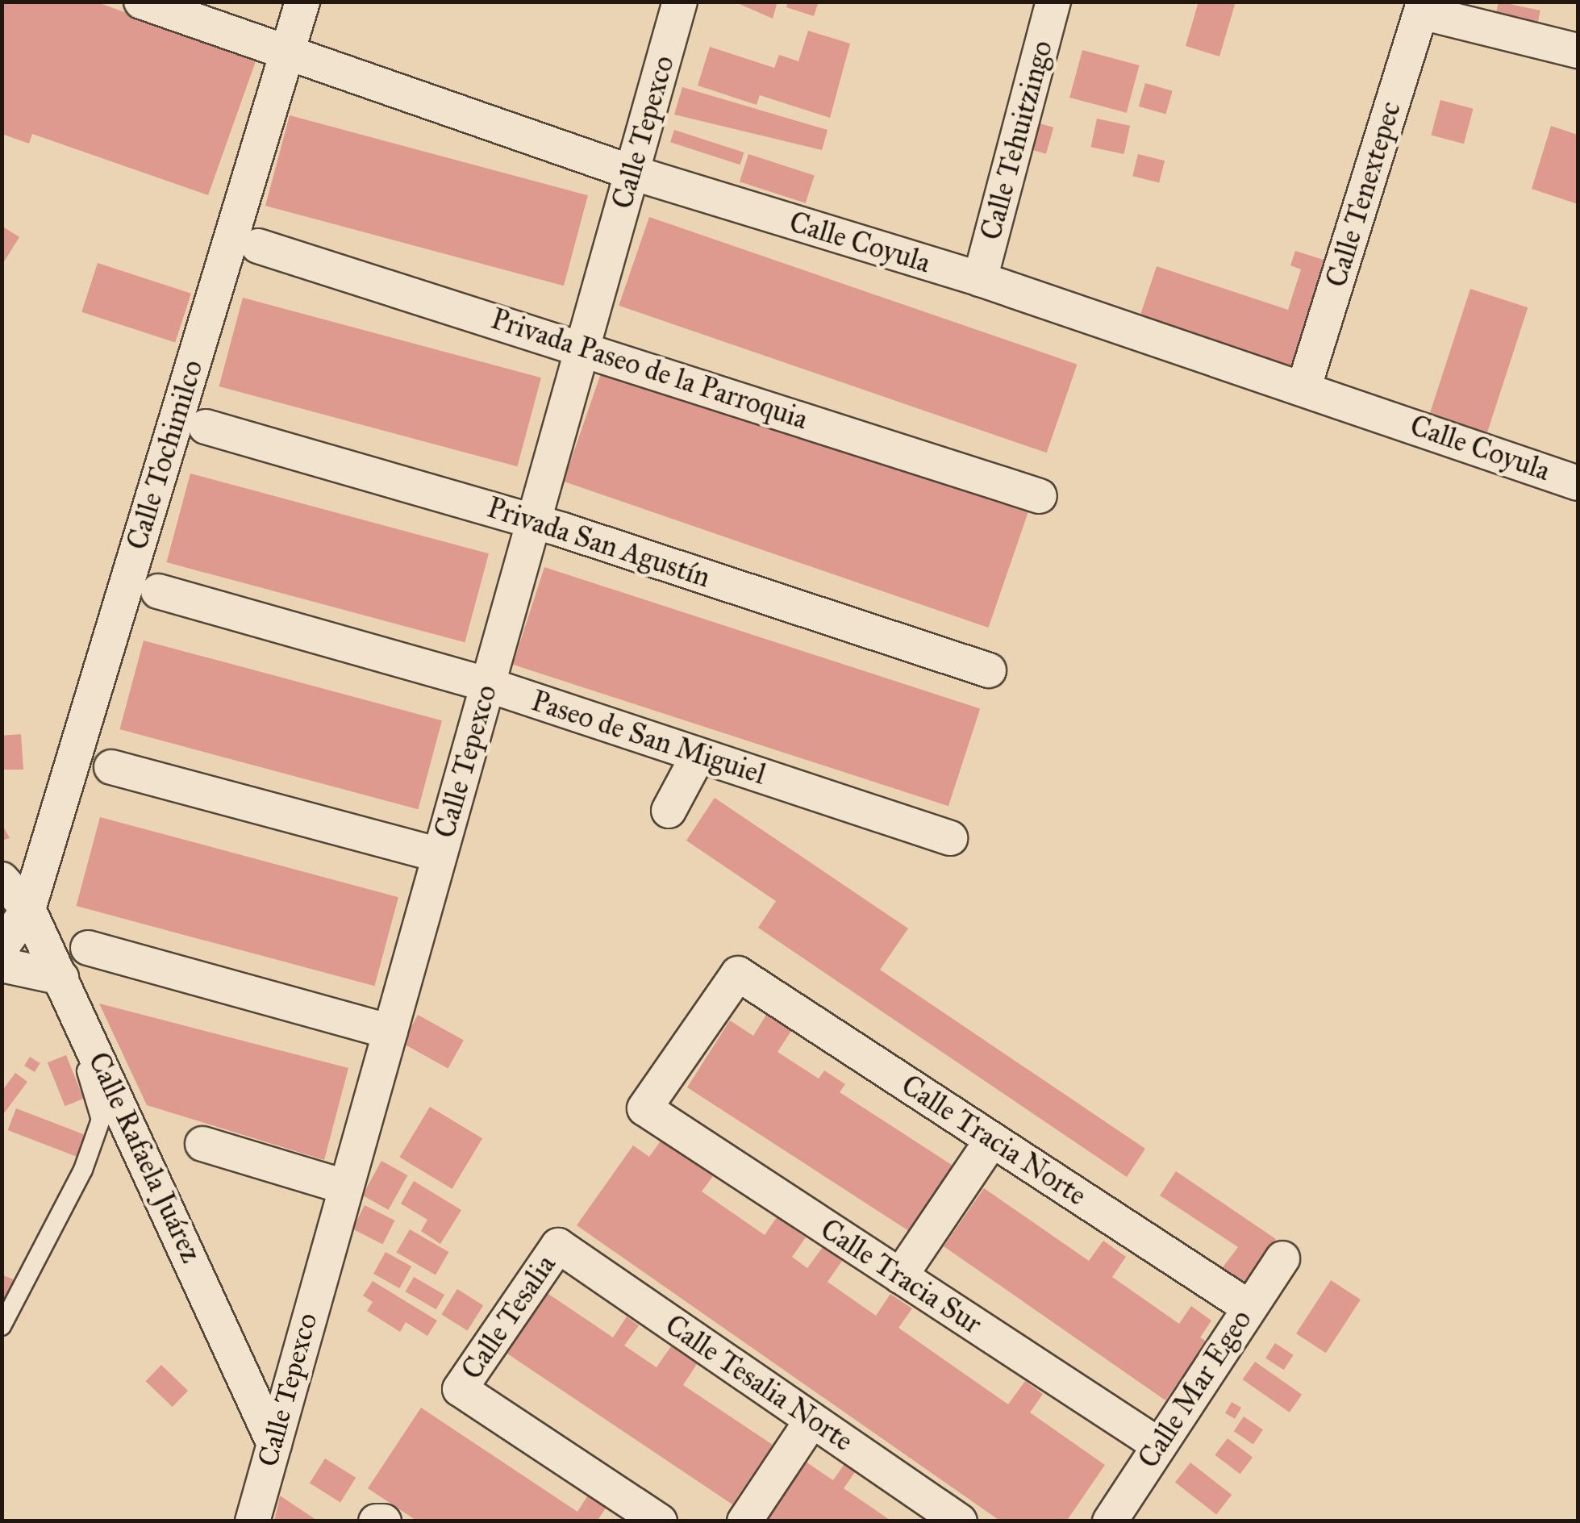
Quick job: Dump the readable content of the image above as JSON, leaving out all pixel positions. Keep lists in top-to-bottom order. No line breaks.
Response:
{"streets":{"street":["Calle Tepexco","Calle Tehuitzingo","Calle Tenextepec","Calle Coyula","Privada Paseo de la Parroquia","Calle Tochimilco","Privada San Agustín","Paseo de San Miguiel","Calle Tracia Norte","Calle Rafaela Juárez","Calle Tracia Sur","Calle Tesalia","Calle Tesalia Norte","Calle Mar Egeo"]},"crossings":[["Calle Tepexco","Calle Coyula"],["Calle Tepexco","Privada Paseo de la Parroquia"],["Calle Tepexco","Privada San Agustín"],["Calle Tepexco","Paseo de San Miguiel"],["Calle Tepexco","Calle Rafaela Juárez"],["Calle Tehuitzingo","Calle Coyula"],["Calle Tenextepec","Calle Coyula"],["Calle Coyula","Calle Tochimilco"],["Calle Tochimilco","Calle Rafaela Juárez"],["Calle Tracia Norte","Calle Tracia Sur"],["Calle Tracia Norte","Calle Mar Egeo"],["Calle Tracia Sur","Calle Mar Egeo"],["Calle Tesalia","Calle Tesalia Norte"]]}
